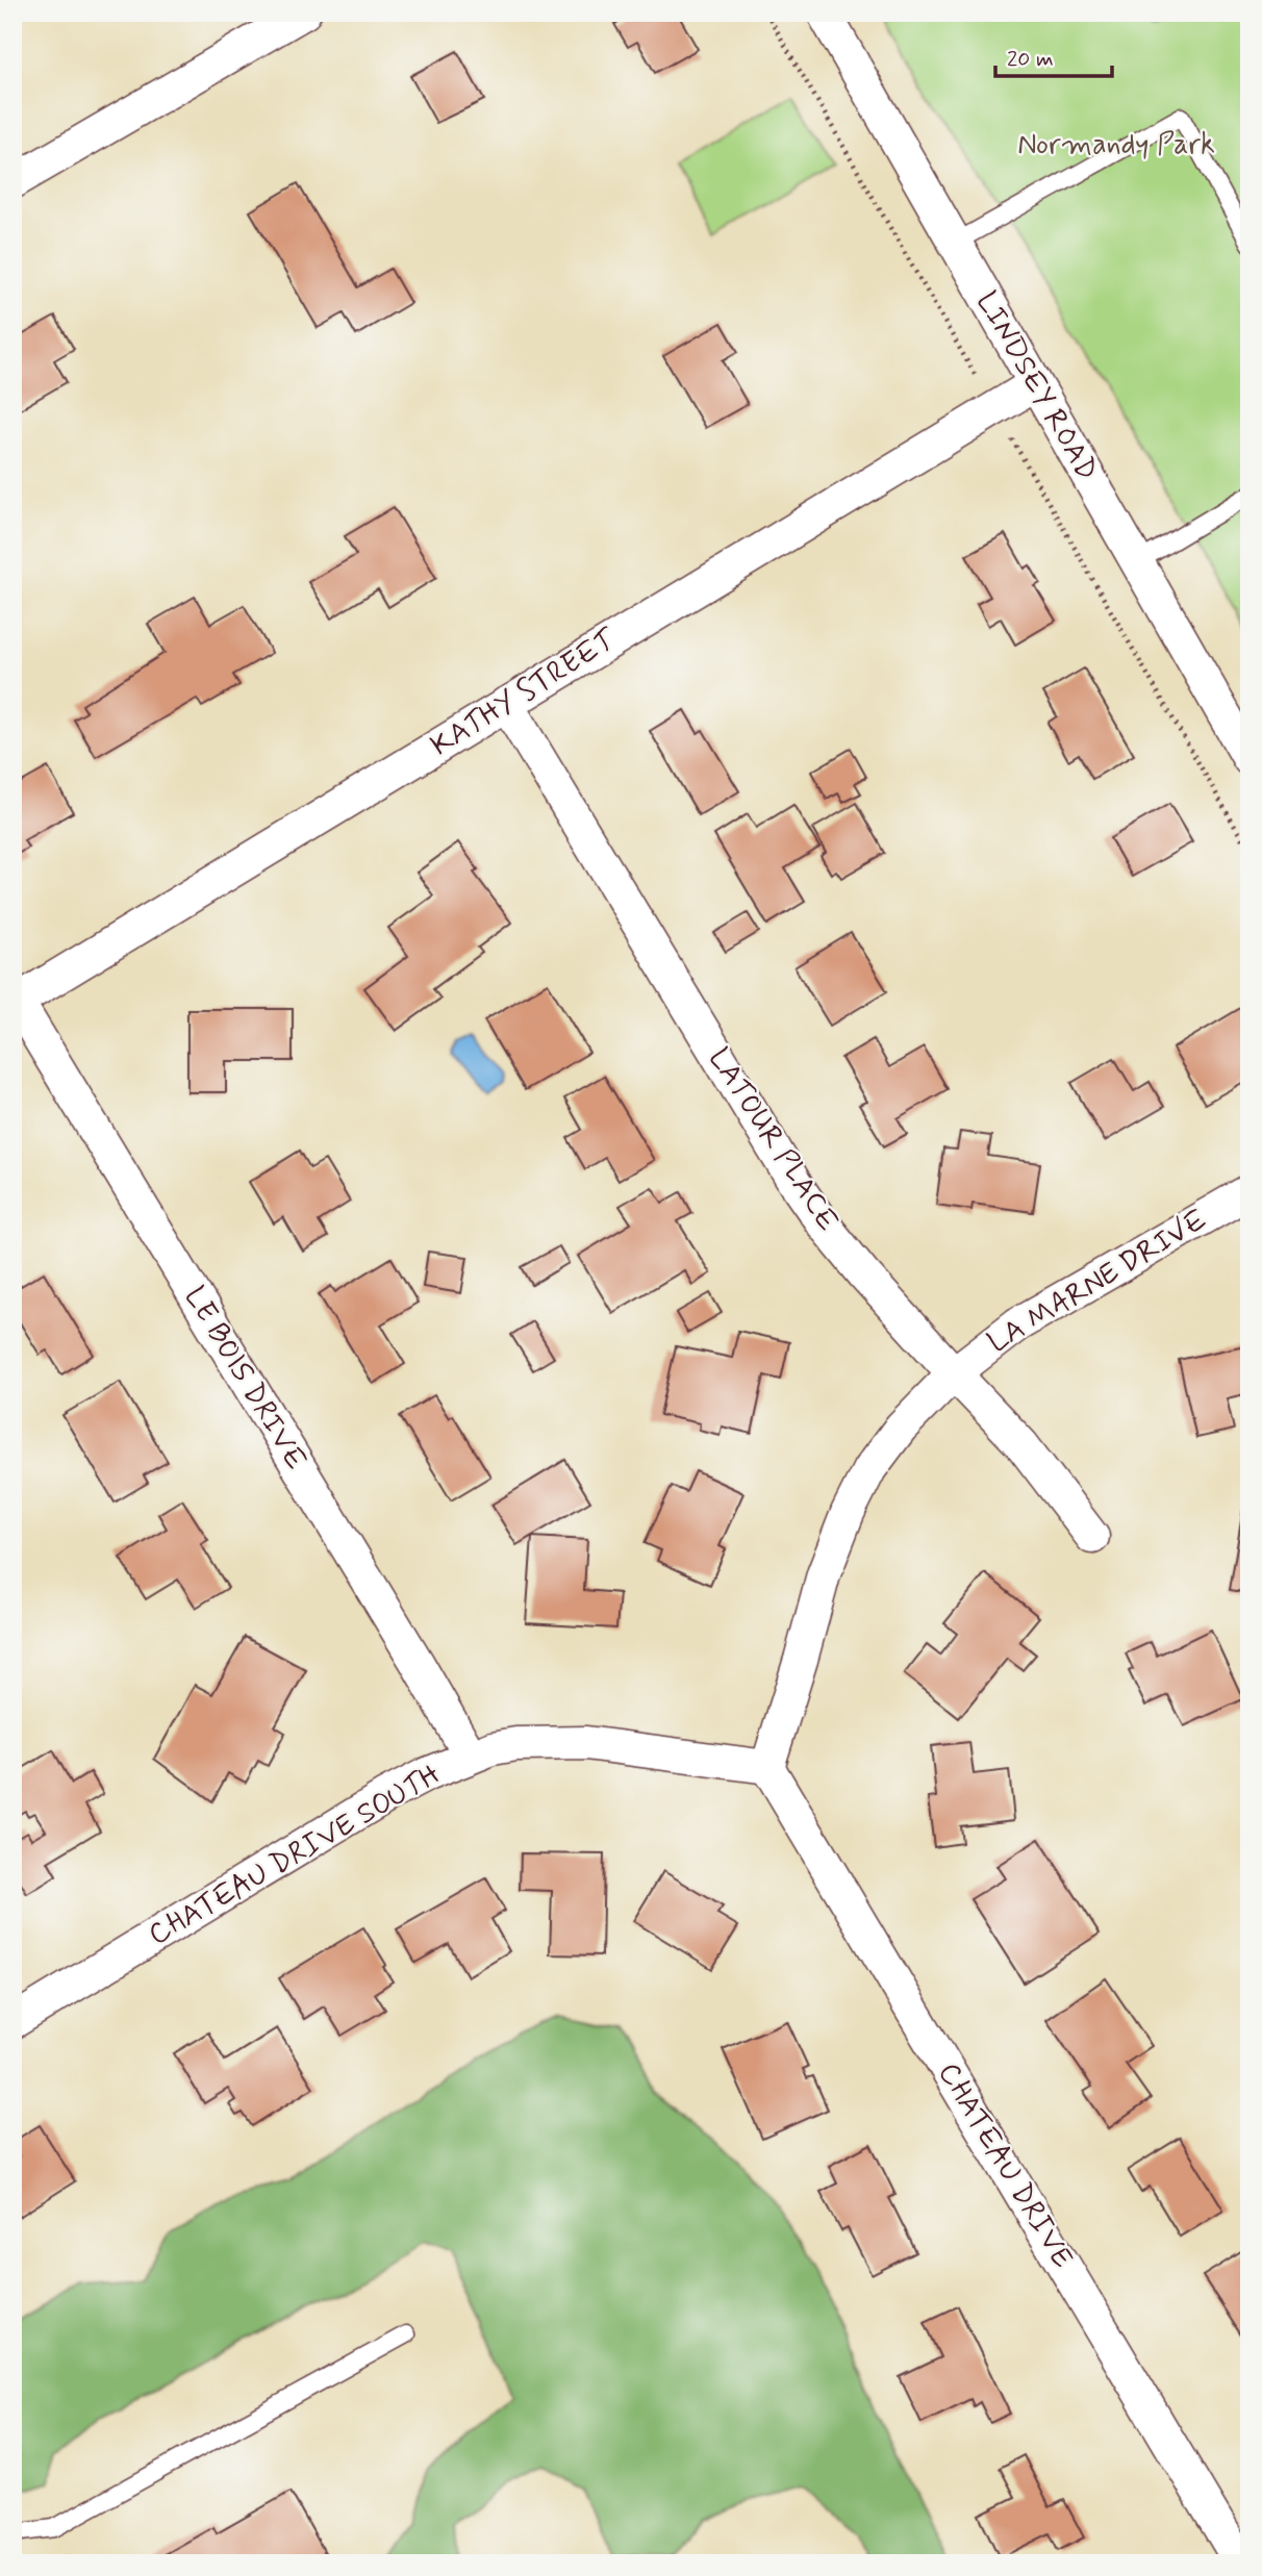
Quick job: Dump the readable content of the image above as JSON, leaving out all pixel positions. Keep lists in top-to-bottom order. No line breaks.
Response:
{"streets":{"street":["LINDSEY ROAD","KATHY STREET","LATOUR PLACE","LA MARNE DRIVE","LE BOIS DRIVE","CHATEAU DRIVE SOUTH","CHATEAU DRIVE"]},"crossings":[["LINDSEY ROAD","KATHY STREET"],["KATHY STREET","LATOUR PLACE"],["KATHY STREET","LE BOIS DRIVE"],["LATOUR PLACE","LA MARNE DRIVE"],["LA MARNE DRIVE","CHATEAU DRIVE SOUTH"],["LA MARNE DRIVE","CHATEAU DRIVE"],["LE BOIS DRIVE","CHATEAU DRIVE SOUTH"],["CHATEAU DRIVE SOUTH","CHATEAU DRIVE"]],"parks":["Normandy Park"],"scale_bar":"20 m"}
